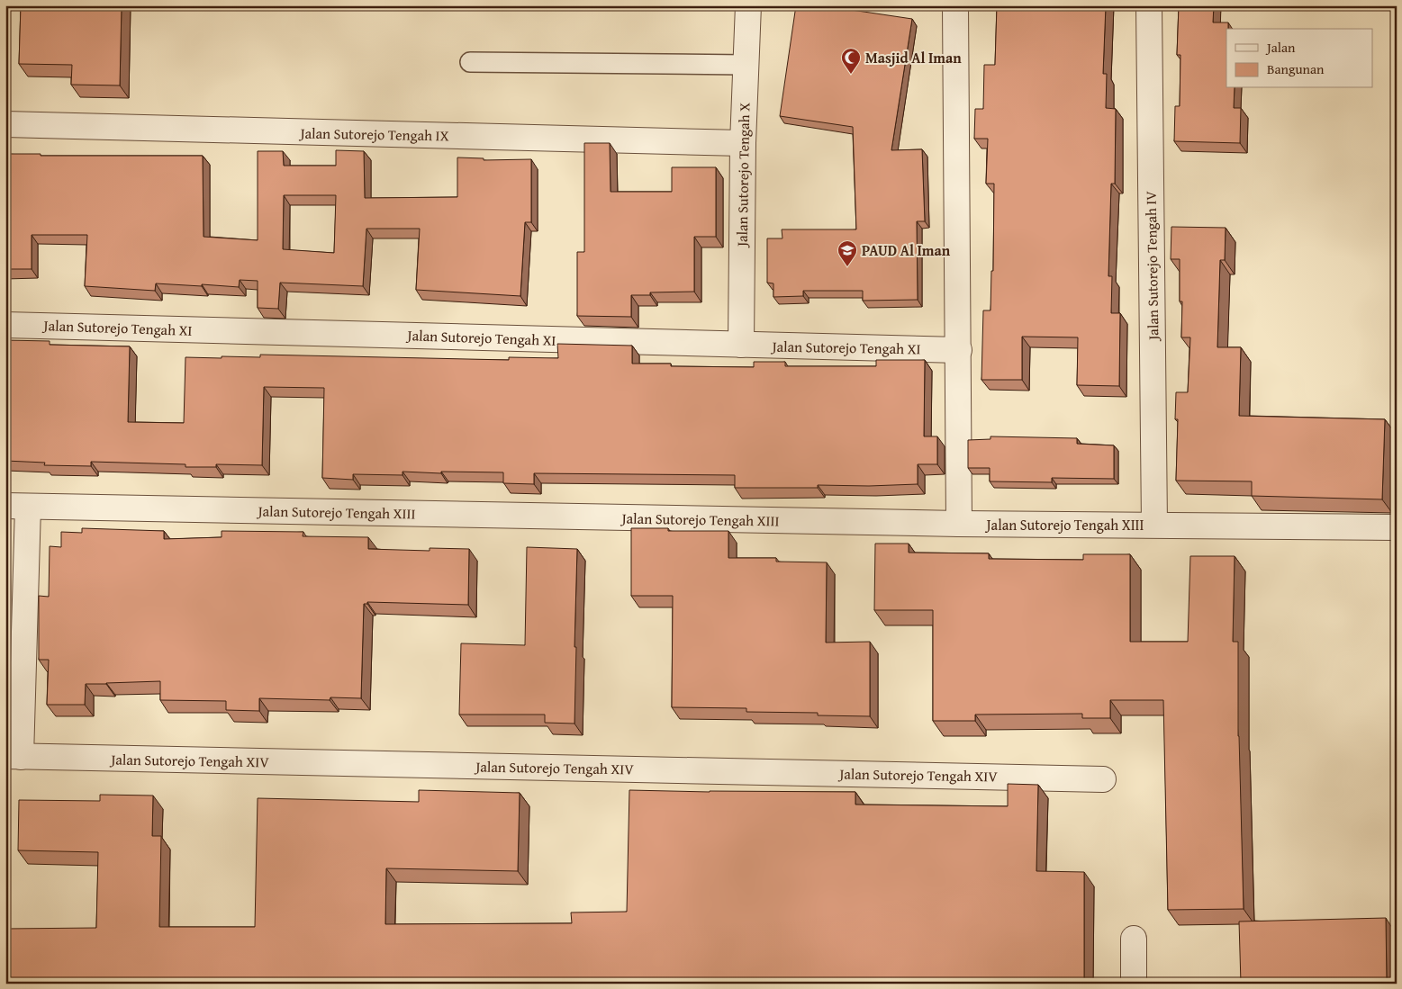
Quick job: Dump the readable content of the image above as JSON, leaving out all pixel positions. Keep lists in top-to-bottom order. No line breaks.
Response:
{"streets":{"street":["Jalan Sutorejo Tengah IX","Jalan Sutorejo Tengah X","Jalan Sutorejo Tengah IV","Jalan Sutorejo Tengah XI","Jalan Sutorejo Tengah XIII","Jalan Sutorejo Tengah XIV"]},"crossings":[["Jalan Sutorejo Tengah IX","Jalan Sutorejo Tengah X"],["Jalan Sutorejo Tengah X","Jalan Sutorejo Tengah XI"],["Jalan Sutorejo Tengah IV","Jalan Sutorejo Tengah XIII"]],"places":{"mosque":["Masjid Al Iman"],"school or university":["PAUD Al Iman"]},"legend":["Jalan","Bangunan"]}
